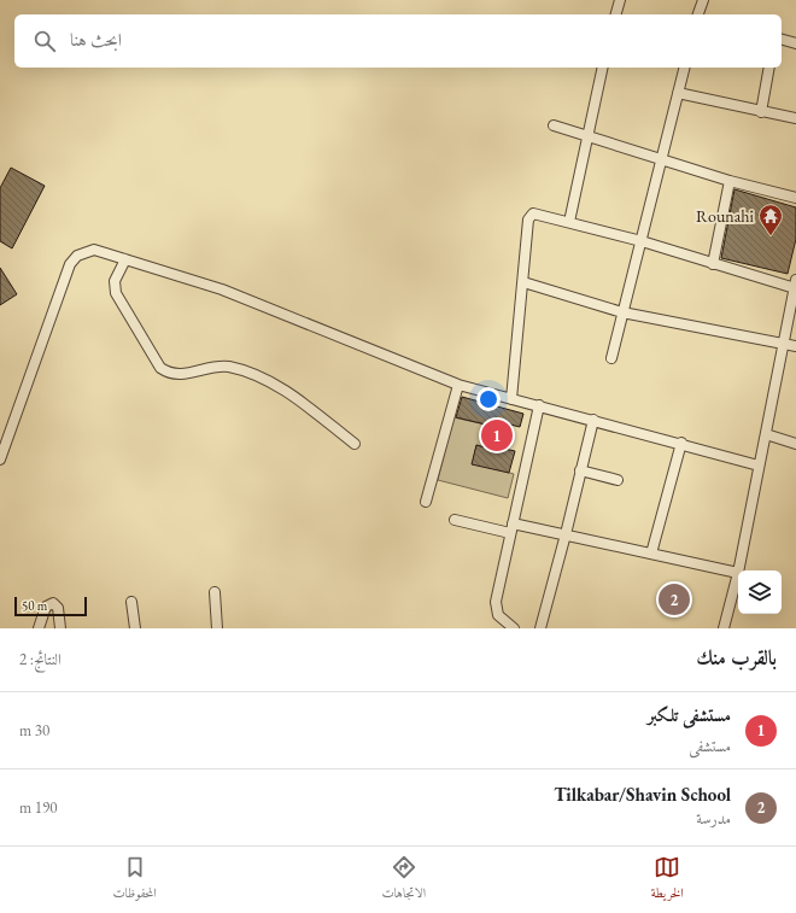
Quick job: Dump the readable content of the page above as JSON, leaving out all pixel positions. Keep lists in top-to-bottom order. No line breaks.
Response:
{"places":{"temple":["Rounahi"]},"scale_bar":"50 m","page":{"search":"ابحث هنا","pins":["1","2"],"scale":"50 m","heading":["بالقرب منك","النتائج: 2"],"list":[{"mark":"1","name":"مستشفى تلكبر","note":"مستشفى","value":"30 m"},{"mark":"2","name":"Tilkabar/Shavin School","note":"مدرسة","value":"190 m"}],"nav":["الخريطة","الاتجاهات","المحفوظات"]}}
